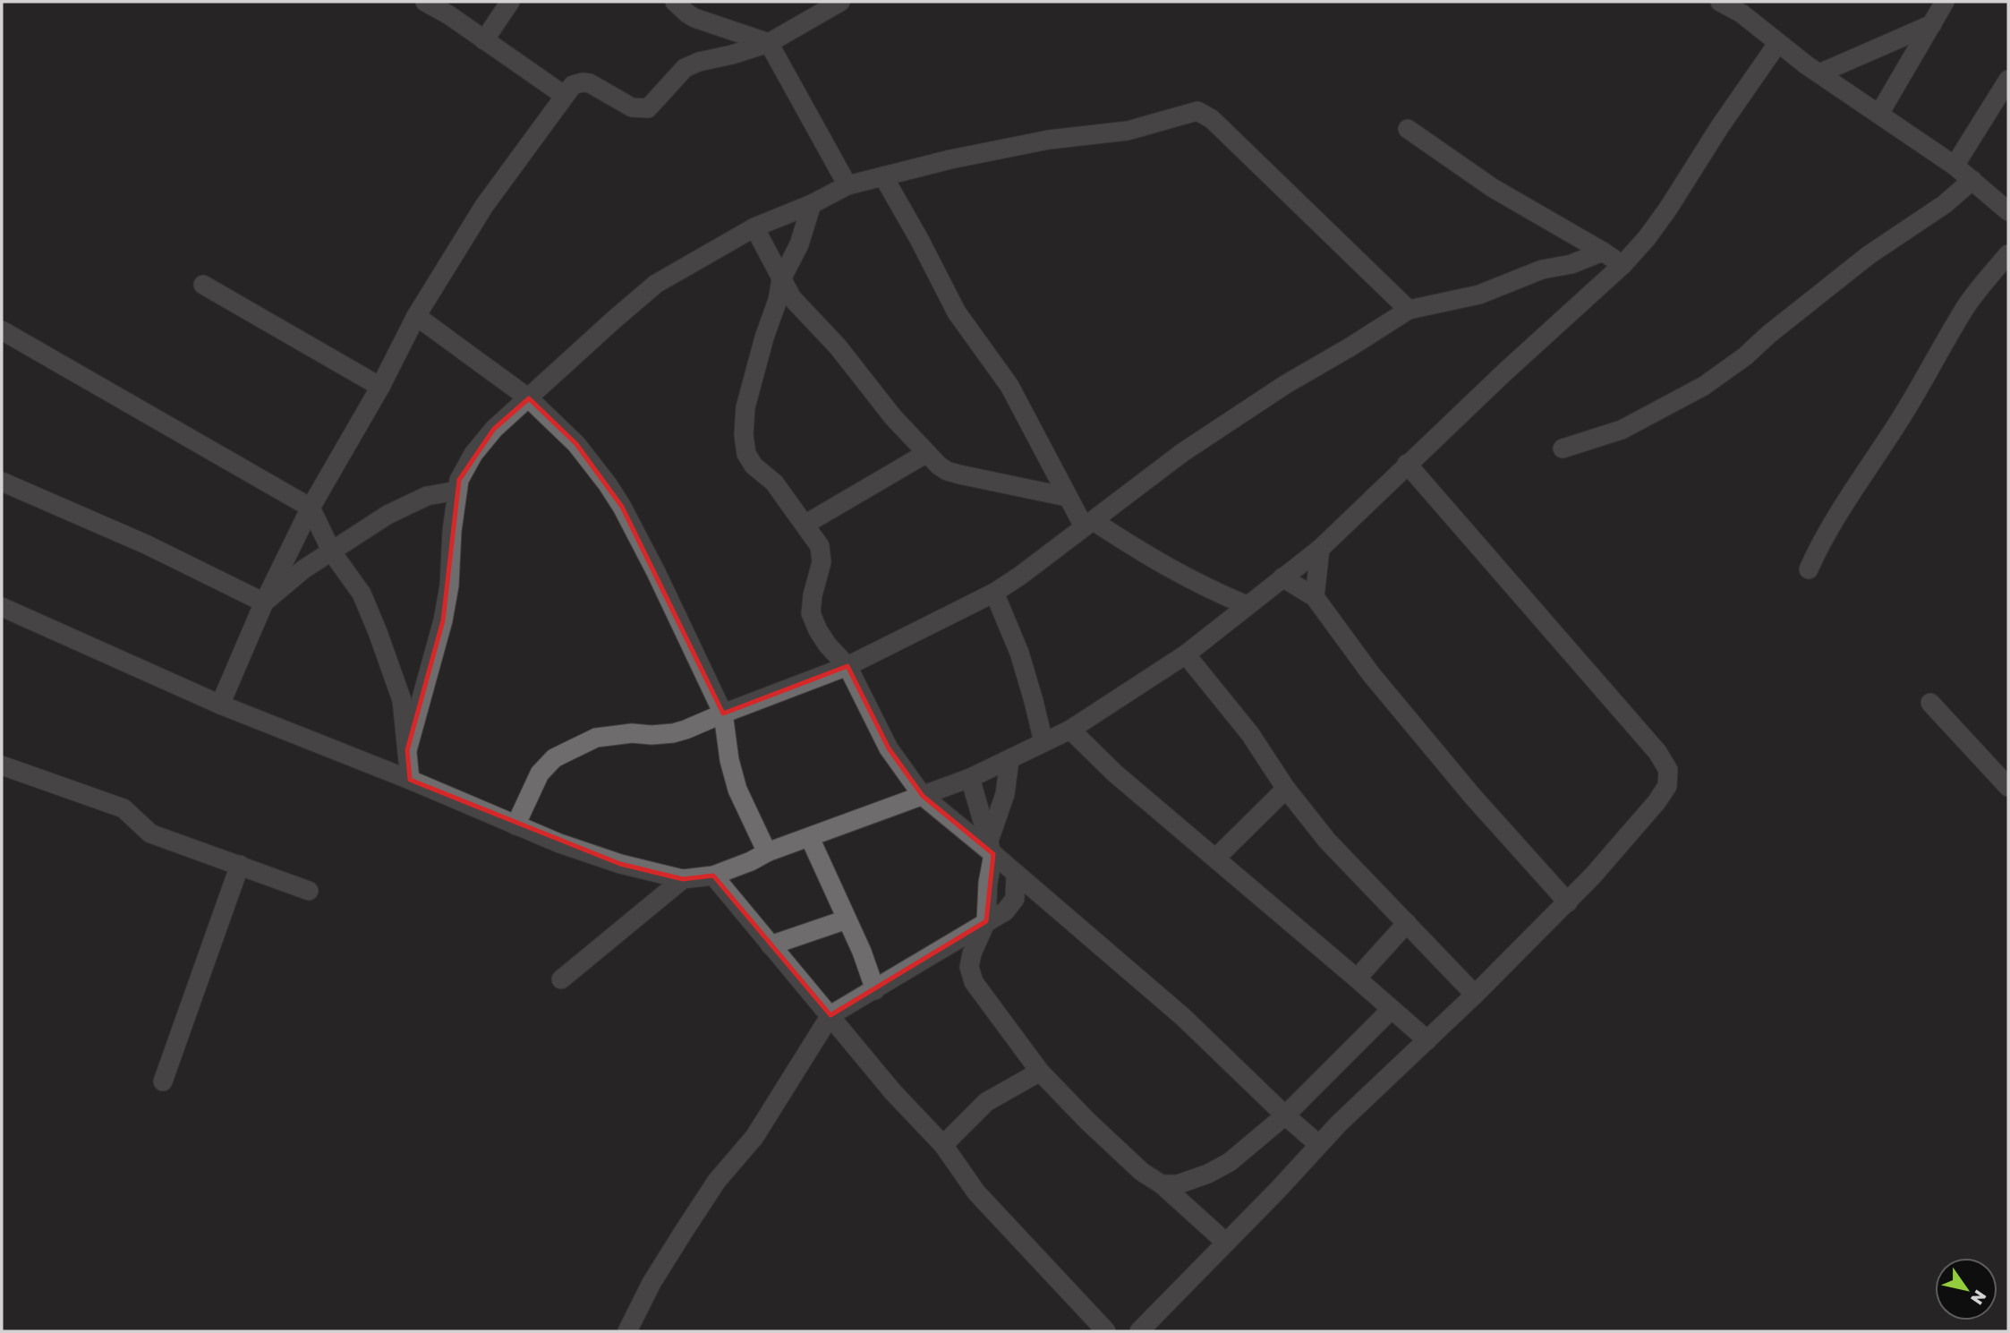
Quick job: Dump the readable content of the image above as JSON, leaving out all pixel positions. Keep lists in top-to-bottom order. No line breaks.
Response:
{"north":"bottom right"}
